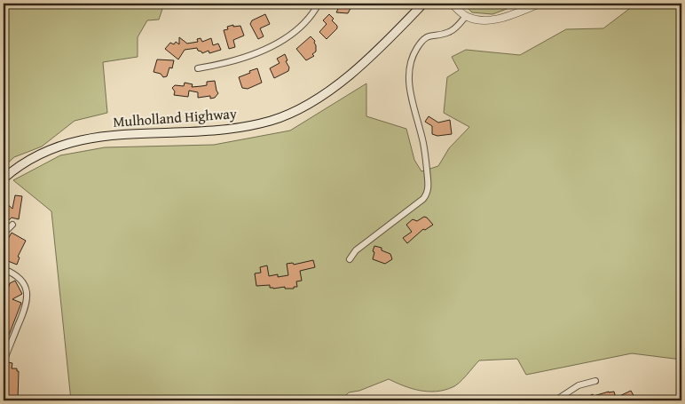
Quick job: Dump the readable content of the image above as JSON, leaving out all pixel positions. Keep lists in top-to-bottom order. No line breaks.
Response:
{"streets":{"main road":["Mulholland Highway"]}}
